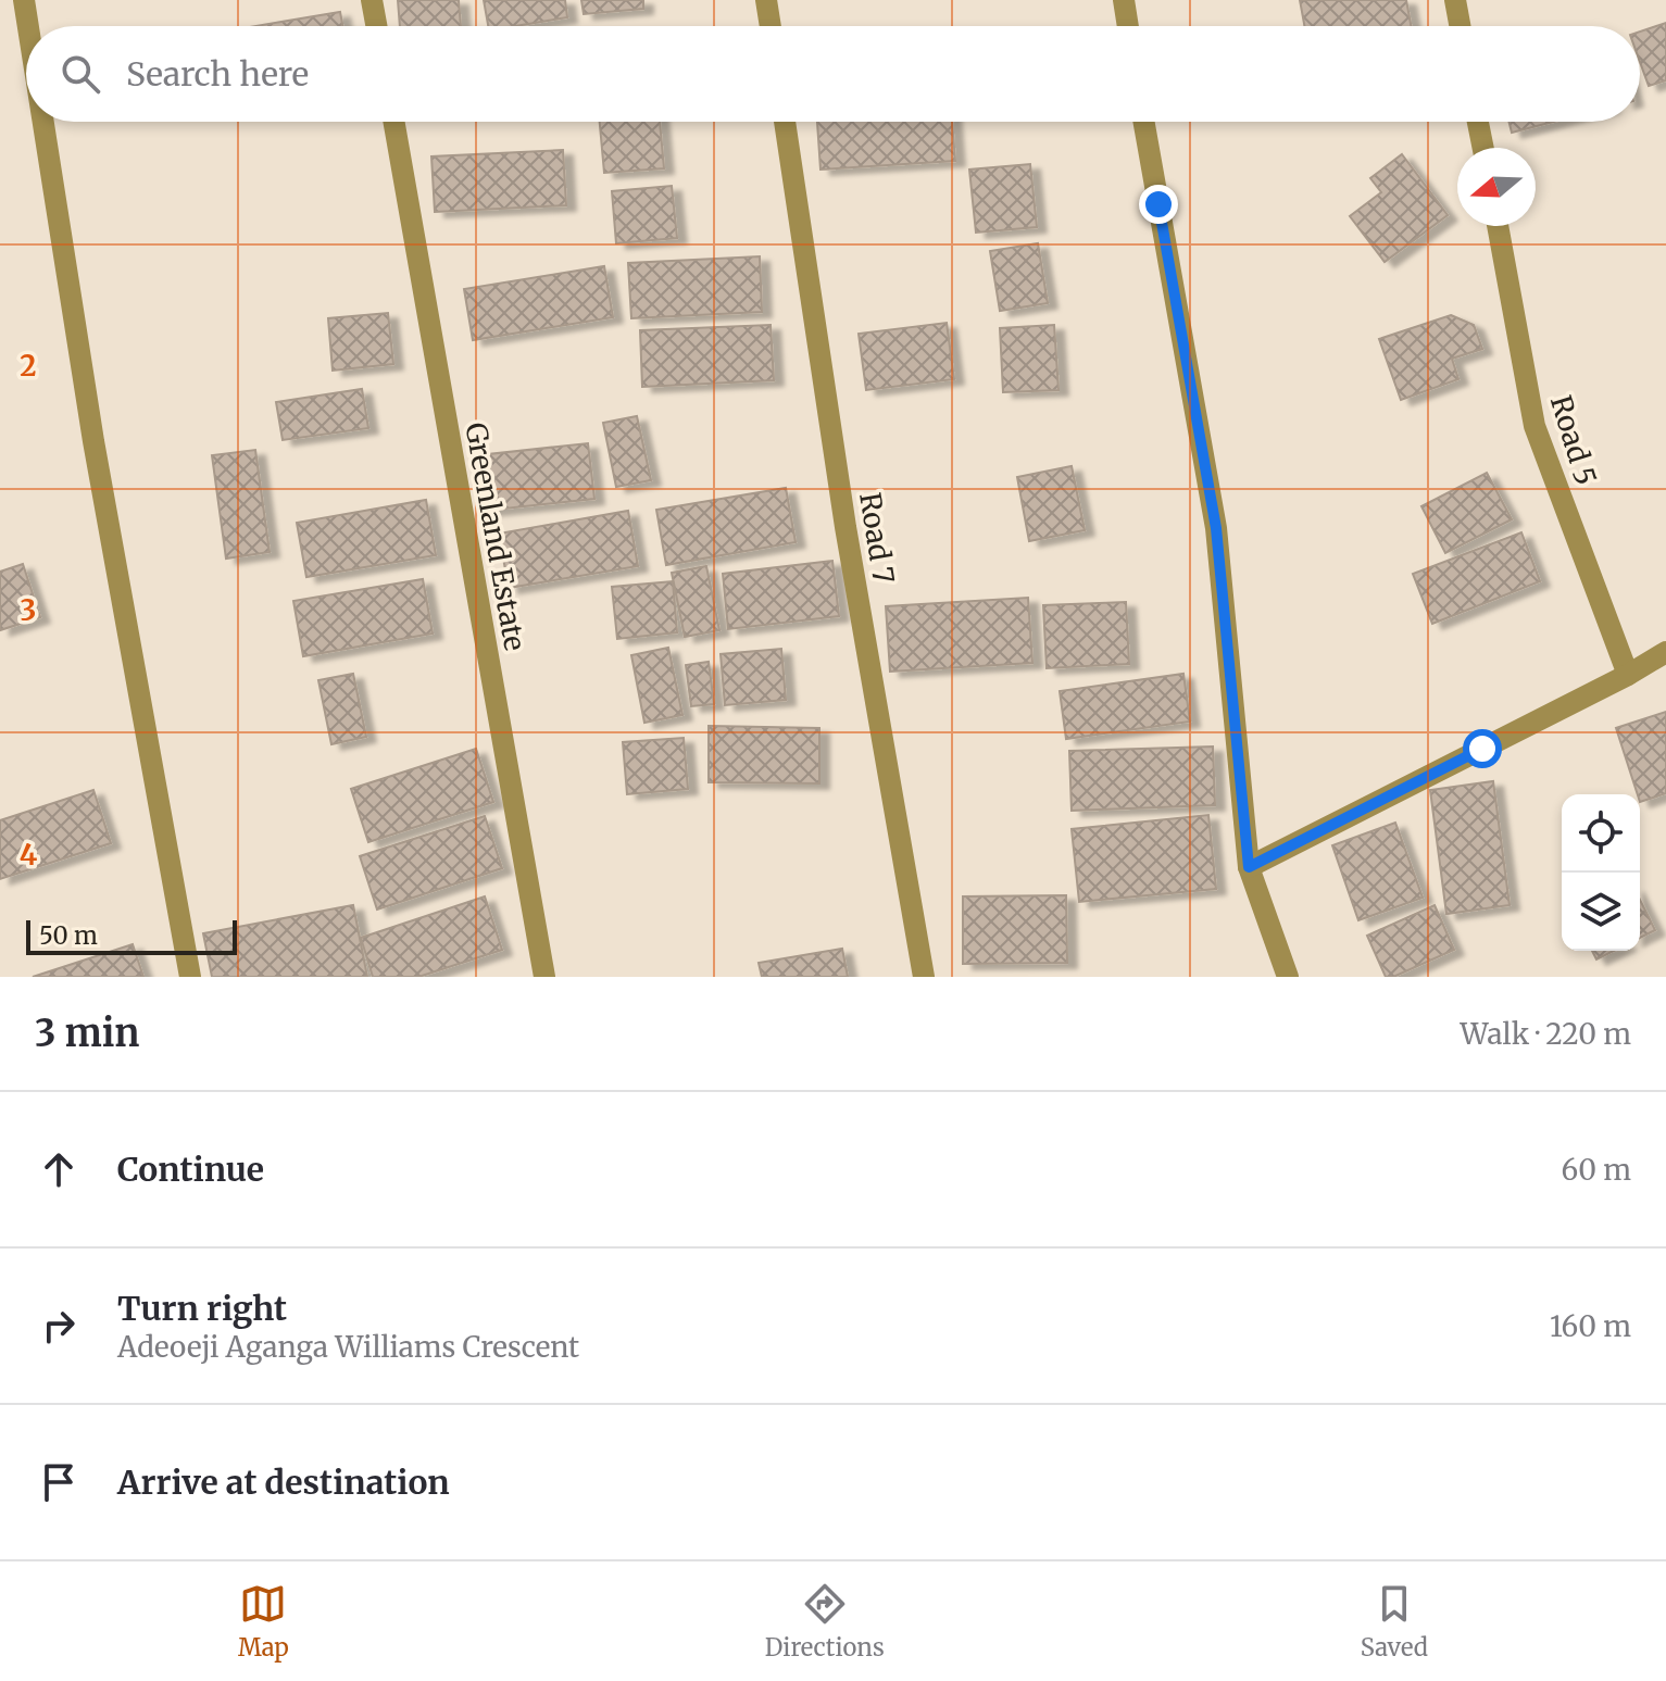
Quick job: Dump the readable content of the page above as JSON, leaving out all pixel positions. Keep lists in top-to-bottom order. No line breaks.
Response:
{"streets":{"street":["Road 5","Greenland Estate","Road 7"]},"scale_bar":"50 m","north":"left","page":{"search":"Search here","scale":"50 m","heading":["3 min","Walk · 220 m"],"list":[["Continue","60 m"],["Turn right","Adeoeji Aganga Williams Crescent","160 m"],"Arrive at destination"],"nav":["Map","Directions","Saved"]},"grid":{"rows":["2","3","4"]}}
